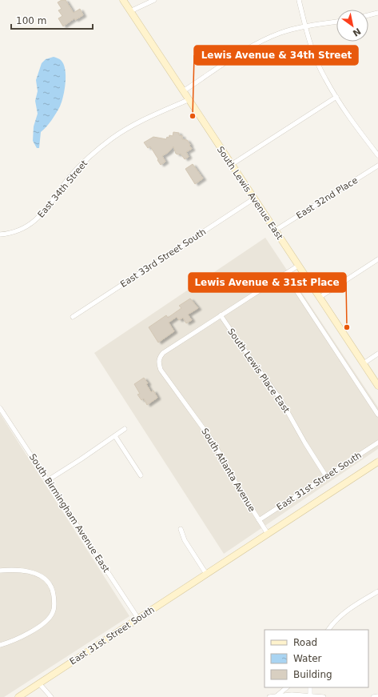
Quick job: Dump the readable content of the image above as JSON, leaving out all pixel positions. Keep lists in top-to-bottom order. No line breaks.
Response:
{"streets":{"main road":["South Lewis Avenue East","East 31st Street South"],"street":["East 34th Street","East 32nd Place","East 33rd Street South","South Lewis Place East","South Atlanta Avenue","South Birmingham Avenue East"]},"crossings":[["East 34th Street","South Lewis Avenue East"],["South Lewis Avenue East","East 32nd Place"],["South Lewis Avenue East","East 33rd Street South"],["South Lewis Place East","South Atlanta Avenue"],["South Lewis Place East","East 31st Street South"],["South Atlanta Avenue","East 31st Street South"],["East 31st Street South","South Birmingham Avenue East"]],"places":["Lewis Avenue & 34th Street","Lewis Avenue & 31st Place"],"legend":["Road","Water","Building"],"scale_bar":"100 m","north":"bottom right"}
